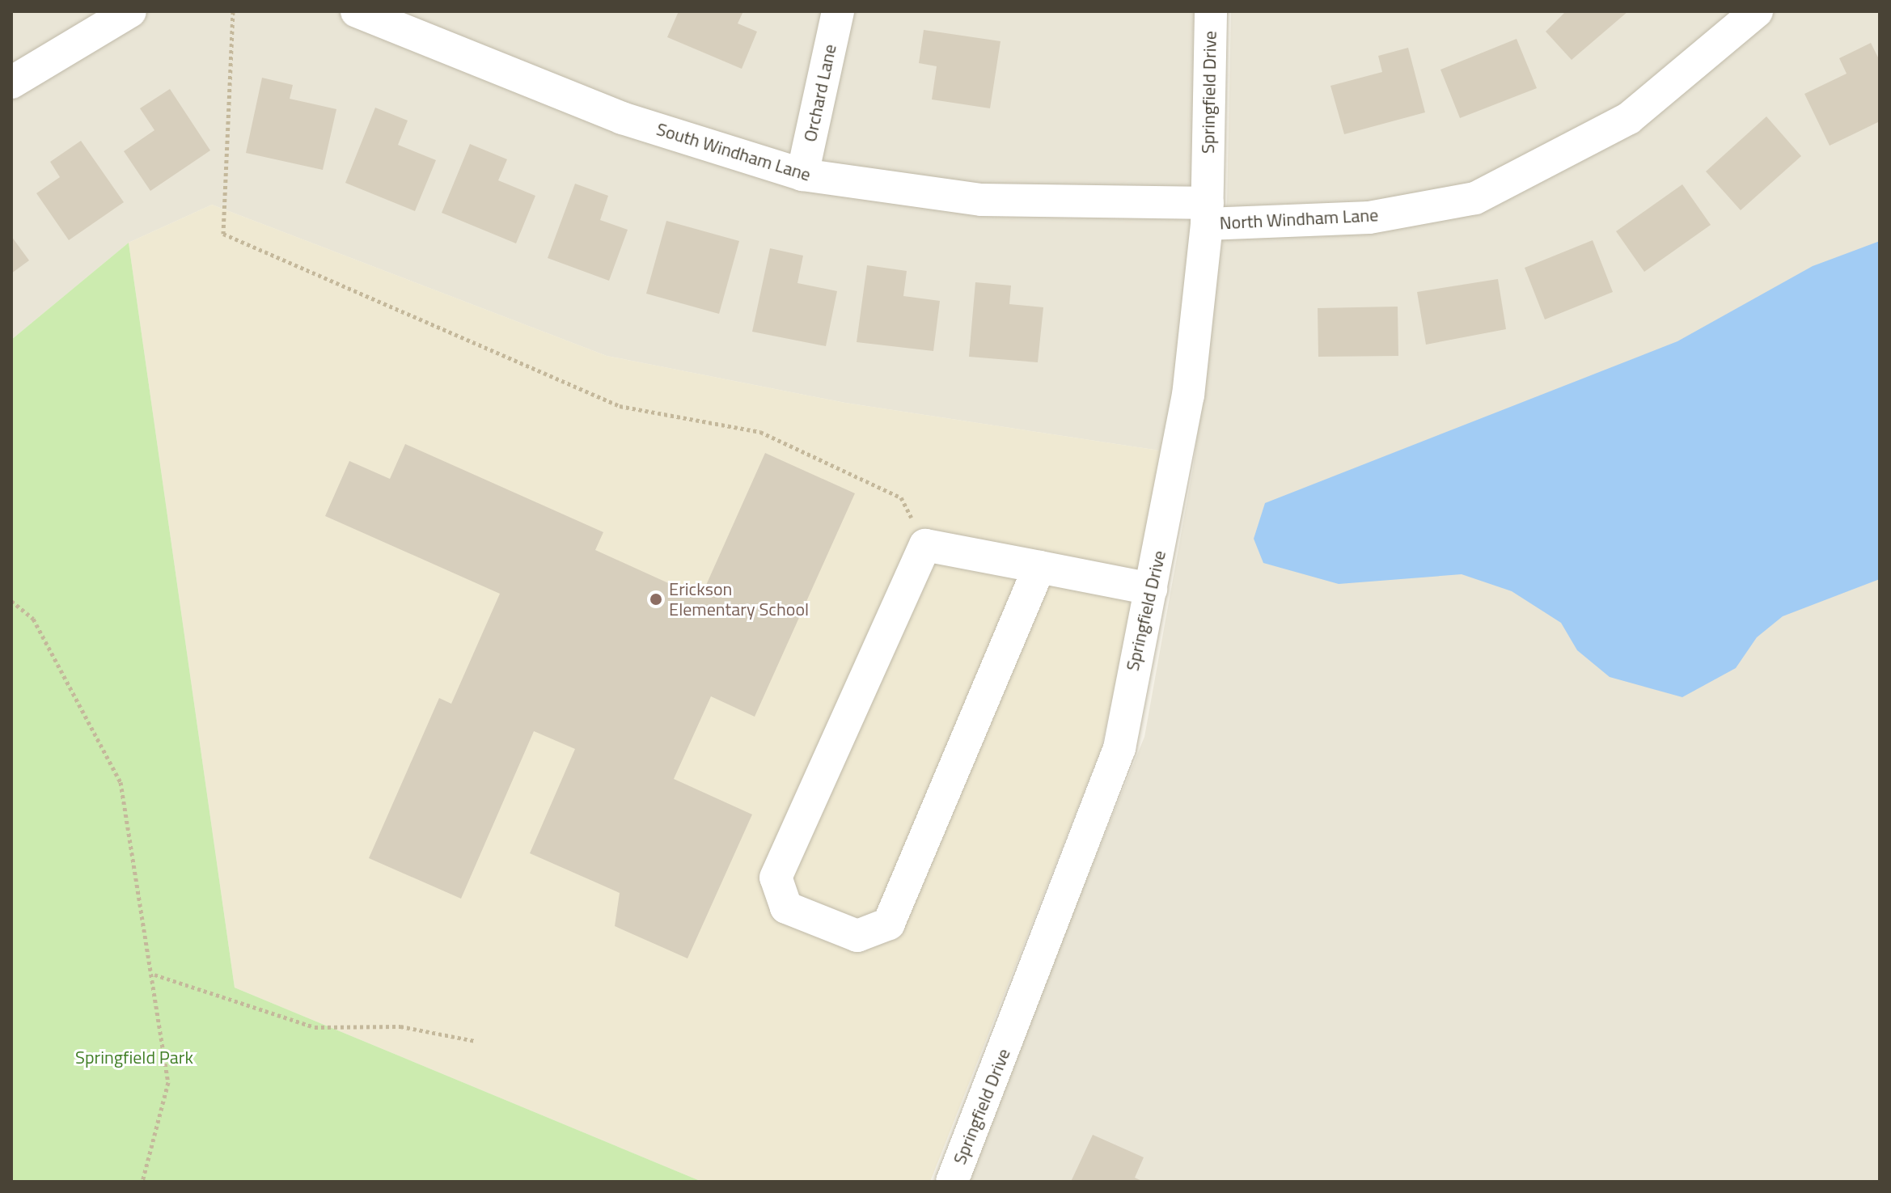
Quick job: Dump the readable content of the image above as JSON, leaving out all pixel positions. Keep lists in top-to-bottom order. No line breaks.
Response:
{"streets":{"street":["Springfield Drive","Orchard Lane","South Windham Lane","North Windham Lane"]},"crossings":[["Springfield Drive","South Windham Lane"],["Springfield Drive","North Windham Lane"],["Orchard Lane","South Windham Lane"],["South Windham Lane","North Windham Lane"]],"parks":["Springfield Park"],"places":["Erickson Elementary School"]}
